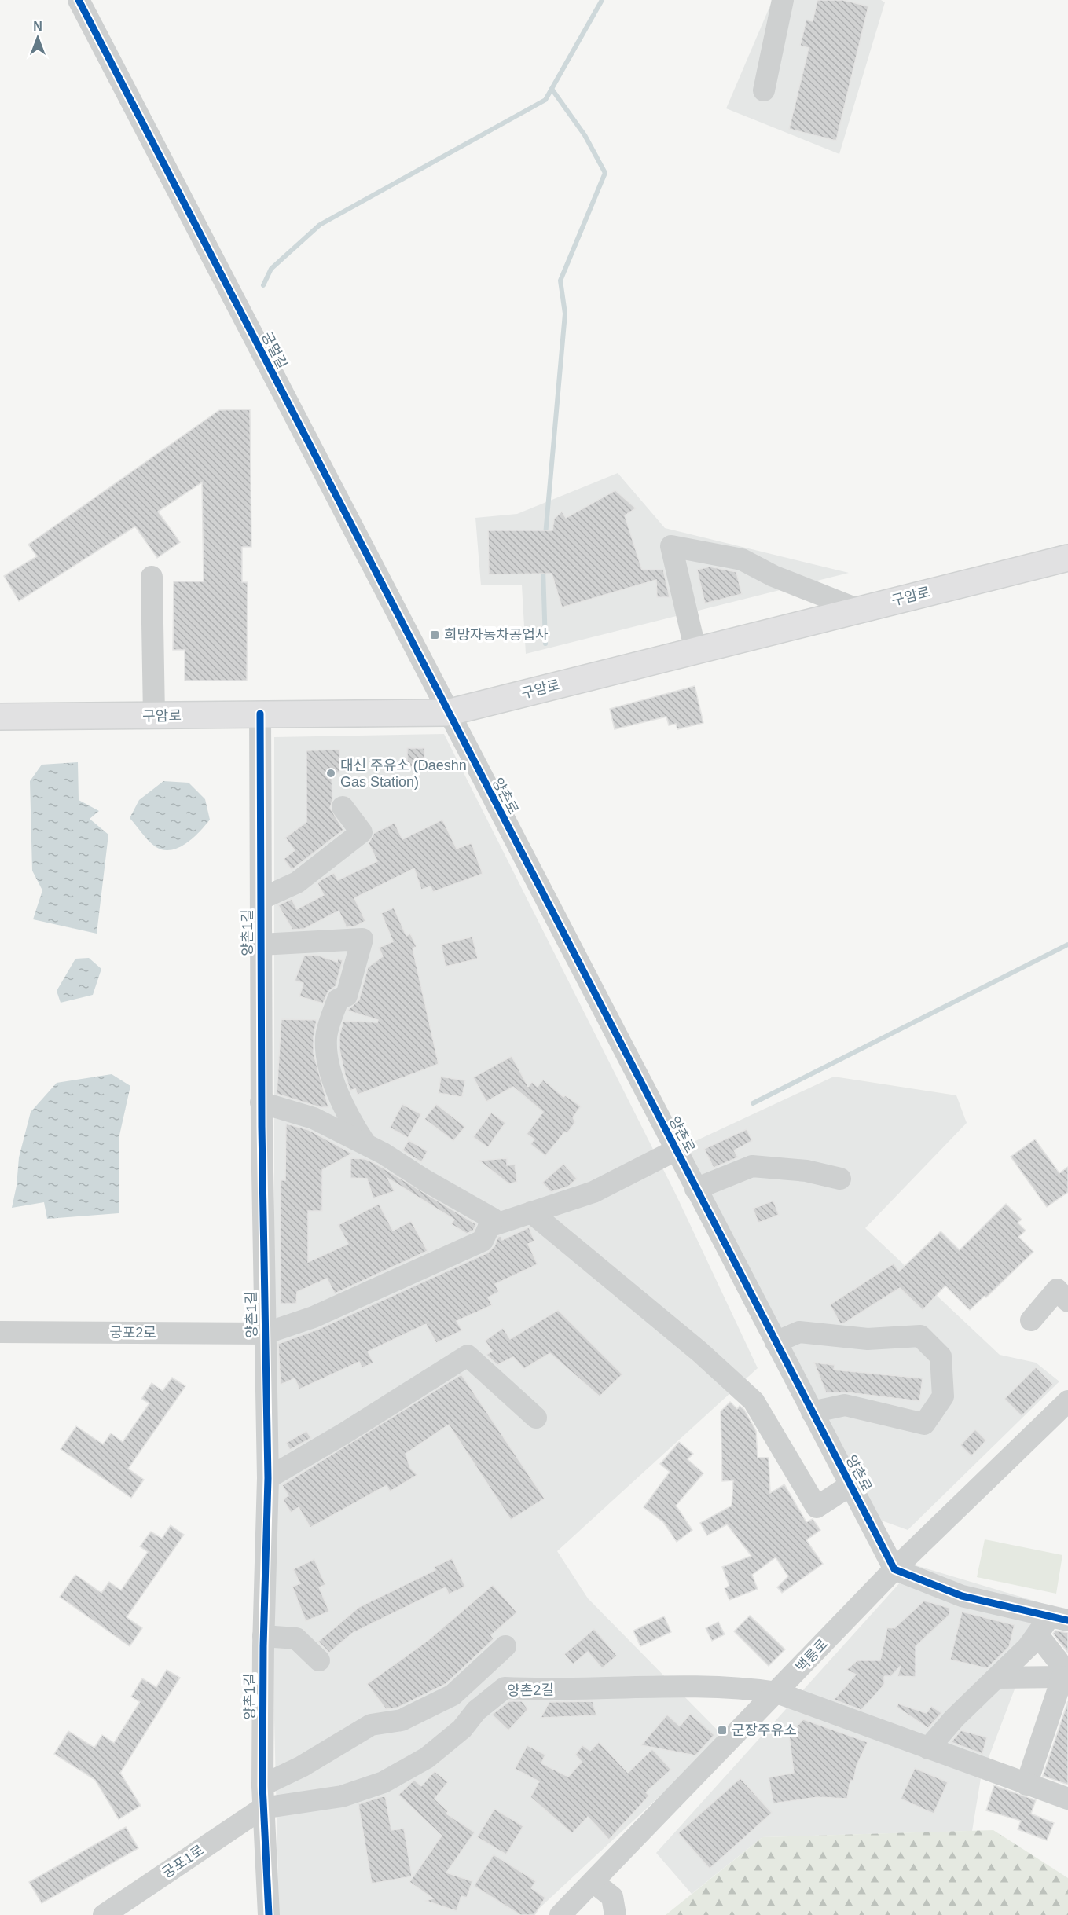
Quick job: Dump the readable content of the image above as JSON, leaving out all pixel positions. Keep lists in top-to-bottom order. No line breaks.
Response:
{"streets":{"main road":["구암로"],"street":["궁멀길","양촌로","양촌1길","궁포2로","백릉로","양촌2길","궁포1로"]},"crossings":[["궁멀길","구암로"],["궁멀길","양촌로"],["구암로","양촌로"],["구암로","양촌1길"],["양촌로","백릉로"],["양촌1길","궁포2로"],["양촌1길","양촌2길"],["양촌1길","궁포1로"],["백릉로","양촌2길"],["양촌2길","궁포1로"]],"places":{"transit":["희망자동차공업사","군장주유소"],"other":["대신 주유소 (Daeshn Gas Station)"]},"north":"top"}
